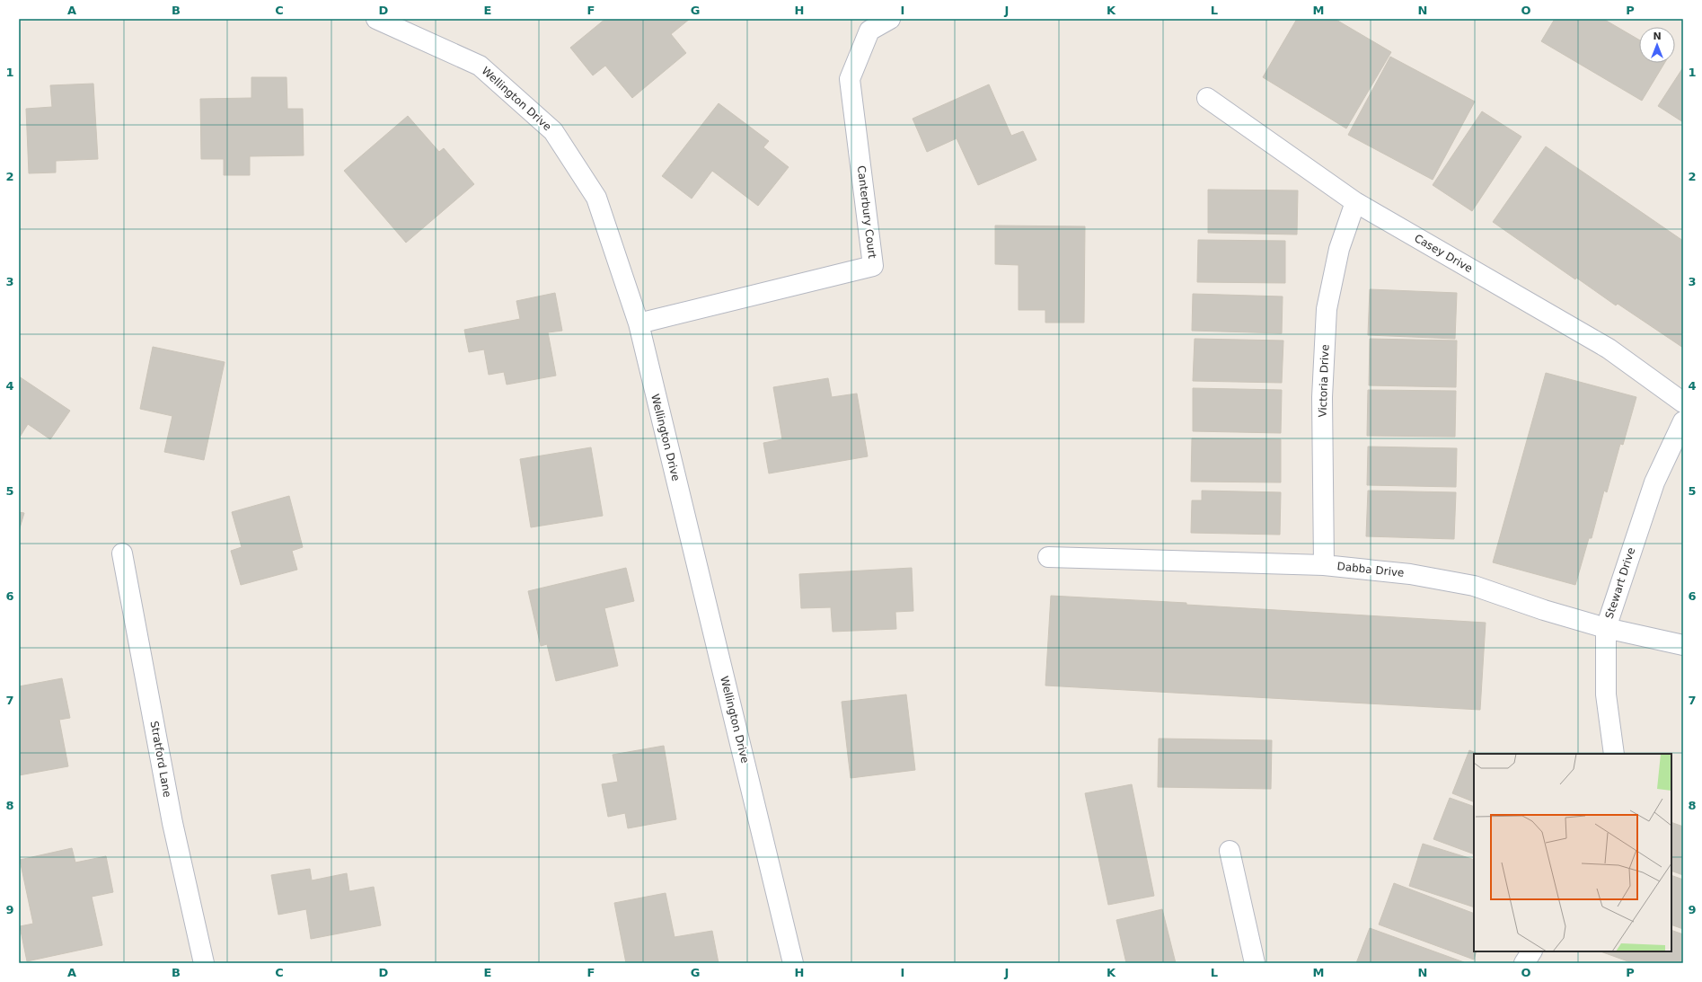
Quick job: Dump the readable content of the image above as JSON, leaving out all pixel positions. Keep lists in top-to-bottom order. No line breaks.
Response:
{"streets":{"street":["Wellington Drive","Canterbury Court","Casey Drive","Victoria Drive","Dabba Drive","Stewart Drive","Stratford Lane"]},"crossings":[["Wellington Drive","Canterbury Court"],["Casey Drive","Victoria Drive"],["Victoria Drive","Dabba Drive"],["Dabba Drive","Stewart Drive"]],"north":"top","grid":{"columns":["A","B","C","D","E","F","G","H","I","J","K","L","M","N","O","P"],"rows":["1","2","3","4","5","6","7","8","9"]}}
